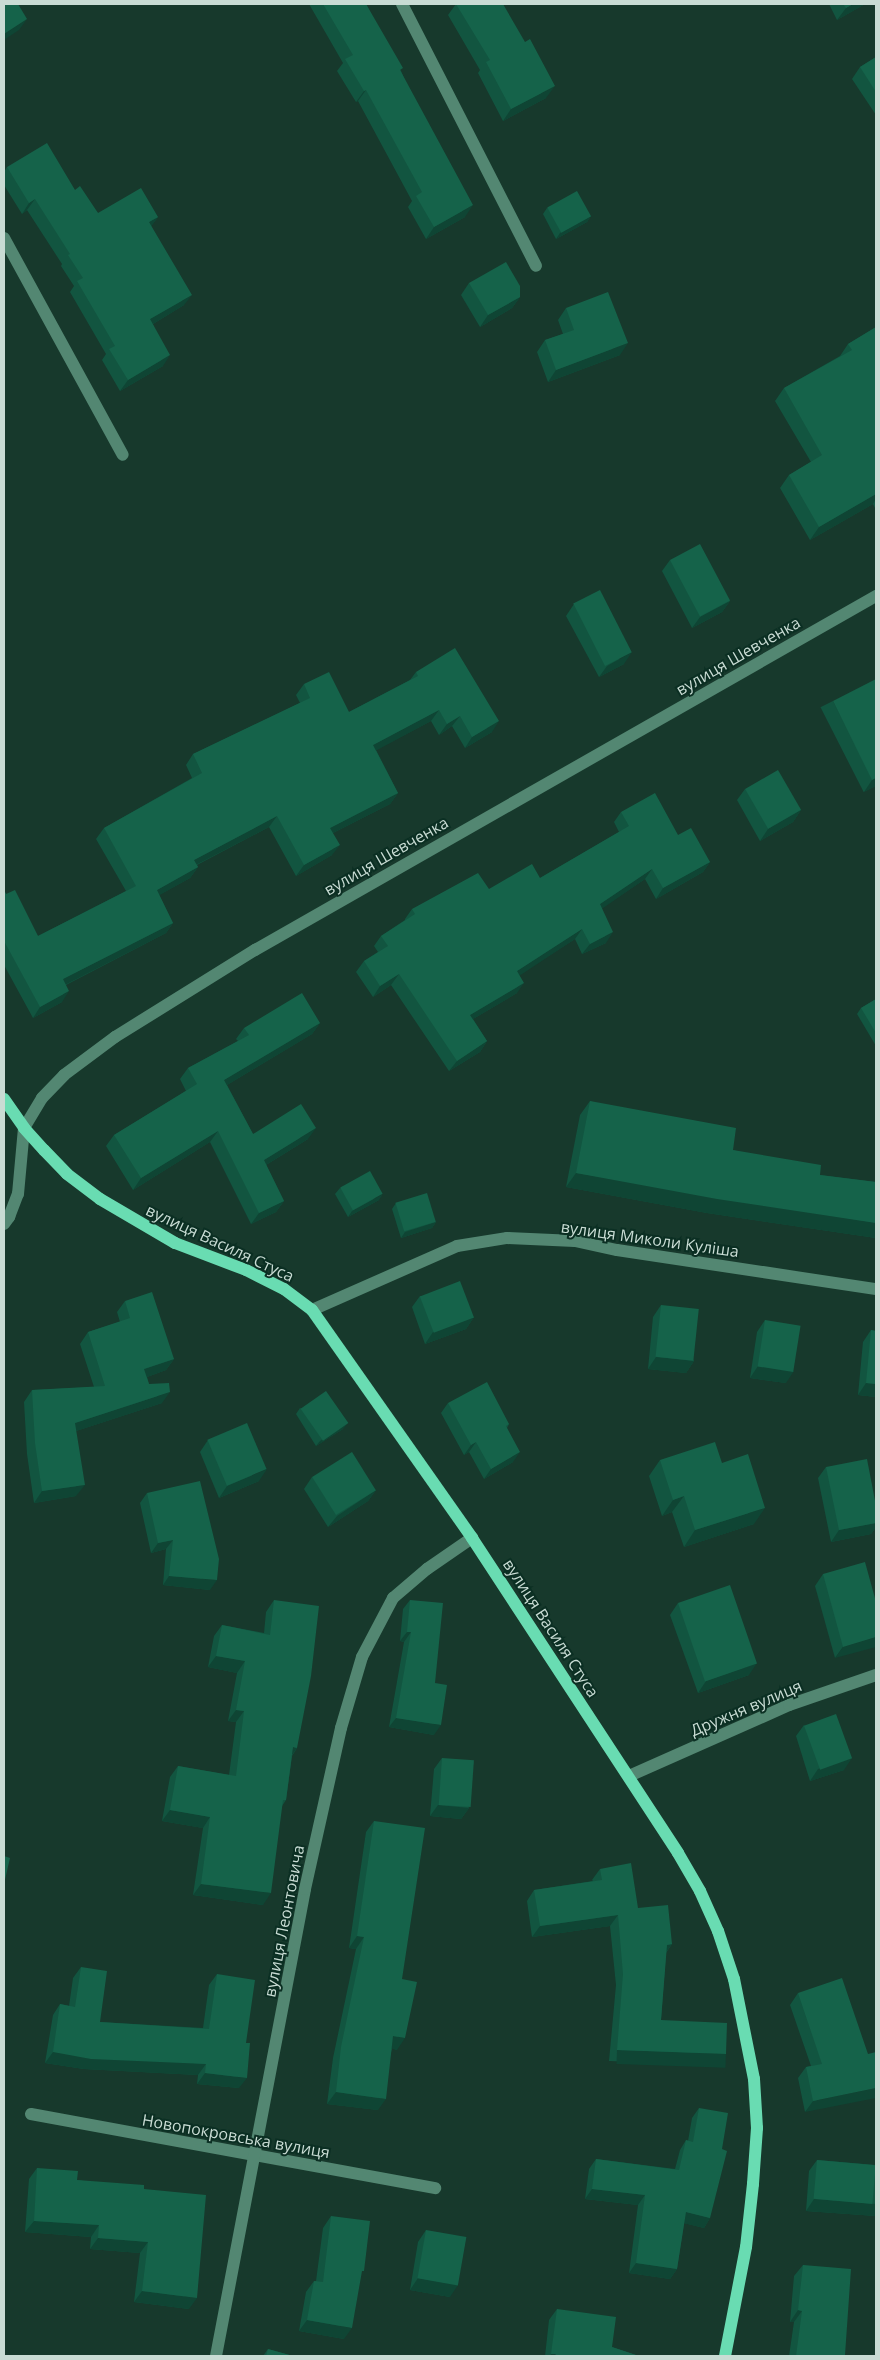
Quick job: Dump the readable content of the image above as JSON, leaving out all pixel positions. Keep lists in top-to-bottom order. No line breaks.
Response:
{"streets":{"main road":["вулиця Василя Стуса"],"street":["вулиця Шевченка","вулиця Миколи Куліша","Дружня вулиця","вулиця Леонтовича","Новопокровська вулиця"]},"crossings":[["вулиця Шевченка","вулиця Василя Стуса"],["вулиця Миколи Куліша","вулиця Василя Стуса"],["вулиця Василя Стуса","Дружня вулиця"],["вулиця Василя Стуса","вулиця Леонтовича"],["вулиця Леонтовича","Новопокровська вулиця"]]}
